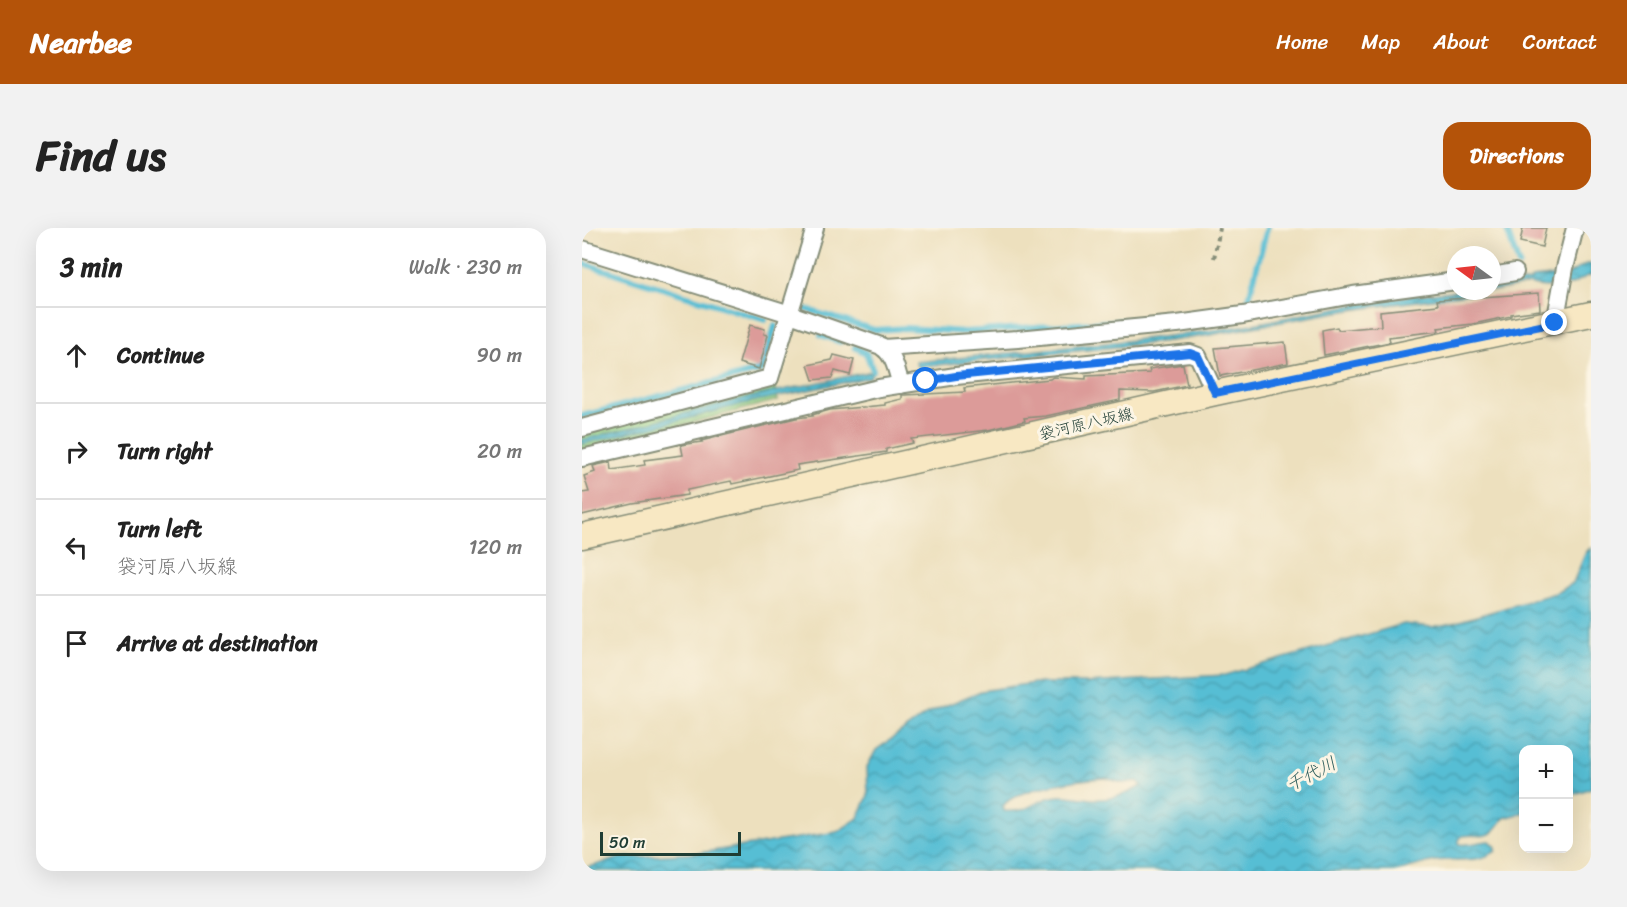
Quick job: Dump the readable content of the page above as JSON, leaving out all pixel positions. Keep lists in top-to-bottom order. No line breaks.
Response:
{"streets":{"main road":["袋河原八坂線"]},"water":["千代川"],"scale_bar":"50 m","north":"left","page":{"header":"Nearbee","nav":["Home","Map","About","Contact"],"title":"Find us","buttons":"Directions","heading":["3 min","Walk · 230 m"],"list":[["Continue","90 m"],["Turn right","20 m"],["Turn left","袋河原八坂線","120 m"],"Arrive at destination"],"map_buttons":["+","−"],"scale":"50 m"}}
